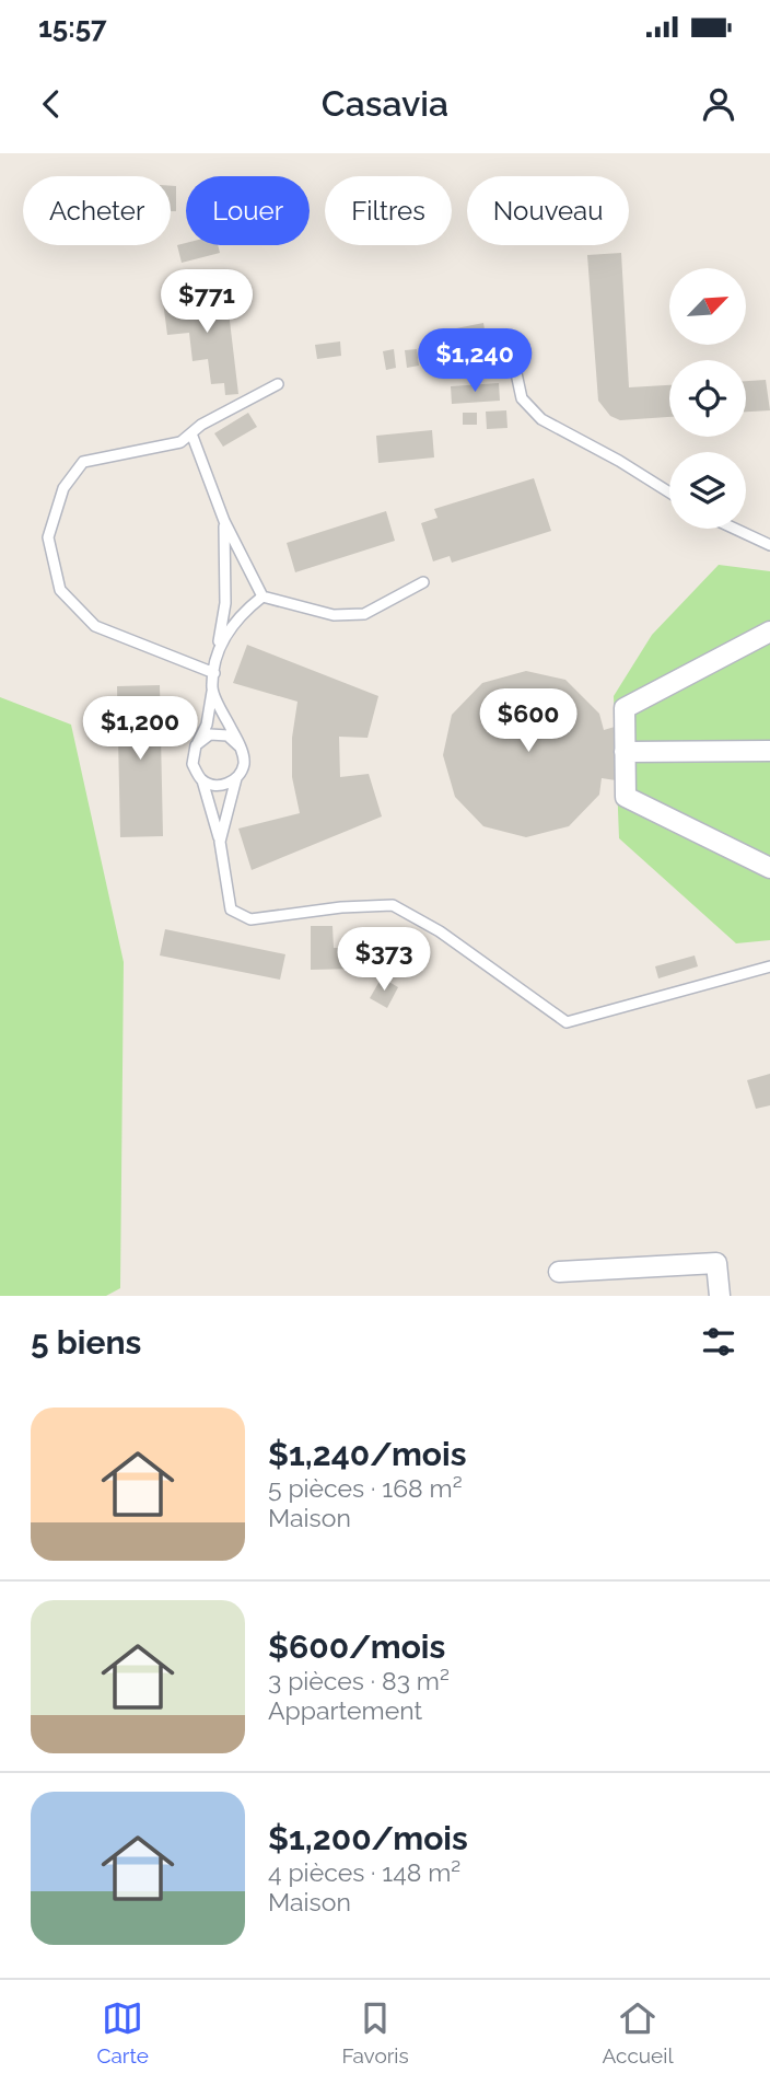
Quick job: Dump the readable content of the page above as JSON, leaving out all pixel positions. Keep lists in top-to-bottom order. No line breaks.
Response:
{"north":"top right","page":{"status":"15:57","header":"Casavia","chip":["Acheter","Louer","Filtres","Nouveau"],"price":["$771","$1,240","$600","$1,200","$373"],"heading":"5 biens","list":[{"name":"$1,240/mois","note":"5 pièces · 168 m² · Maison"},{"name":"$600/mois","note":"3 pièces · 83 m² · Appartement"},{"name":"$1,200/mois","note":"4 pièces · 148 m² · Maison"}],"tabs":["Carte","Favoris","Accueil"]}}
